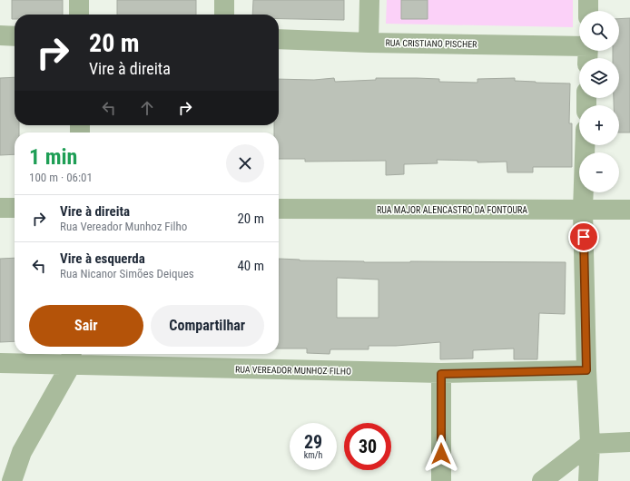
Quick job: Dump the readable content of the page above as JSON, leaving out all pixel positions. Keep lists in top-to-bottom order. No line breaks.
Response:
{"streets":{"street":["RUA CRISTIANO PISCHER","RUA MAJOR ALENCASTRO DA FONTOURA","RUA VEREADOR MUNHOZ FILHO"]},"page":{"map_buttons":["+","−"],"turn":["20 m","Vire à direita"],"heading":["1 min","100 m · 06:01"],"list":[{"name":"Vire à direita","note":"Rua Vereador Munhoz Filho","value":"20 m"},{"name":"Vire à esquerda","note":"Rua Nicanor Simões Deiques","value":"40 m"}],"buttons":["Sair","Compartilhar"],"speed":"29 km/h","limit":"30"}}
